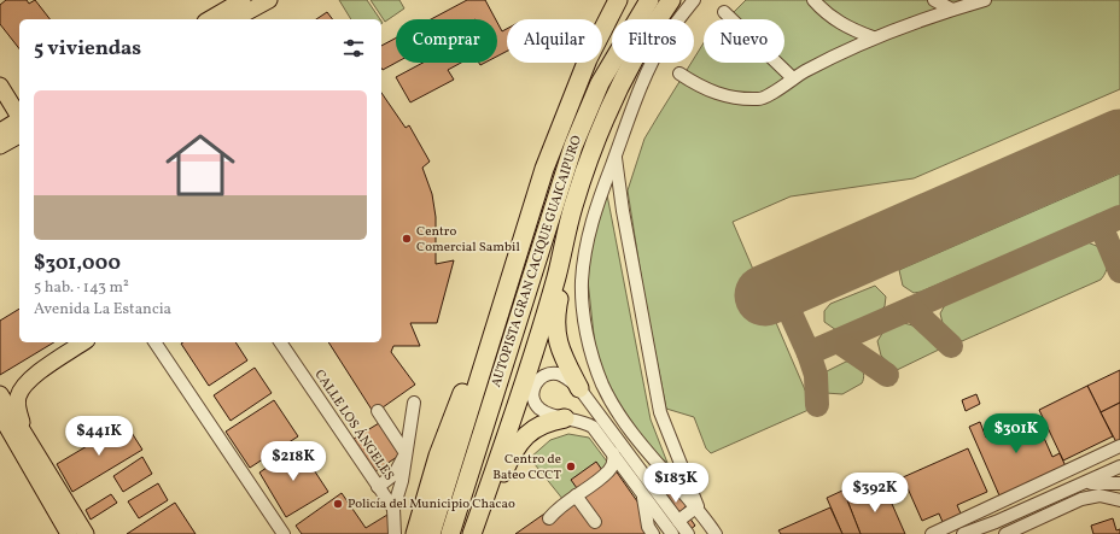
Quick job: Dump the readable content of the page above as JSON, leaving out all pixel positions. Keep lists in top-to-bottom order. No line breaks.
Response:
{"streets":{"highway":["AUTOPISTA GRAN CACIQUE GUAICAIPURO"],"street":["CALLE LOS ÁNGELES"]},"places":["Centro Comercial Sambil","Centro de Bateo CCCT","Policía del Municipio Chacao"],"page":{"chip":["Comprar","Alquilar","Filtros","Nuevo"],"heading":"5 viviendas","list":[{"name":"$301,000","note":"5 hab. · 143 m² · Avenida La Estancia"}],"price":["$301K","$441K","$218K","$183K","$392K"]}}
